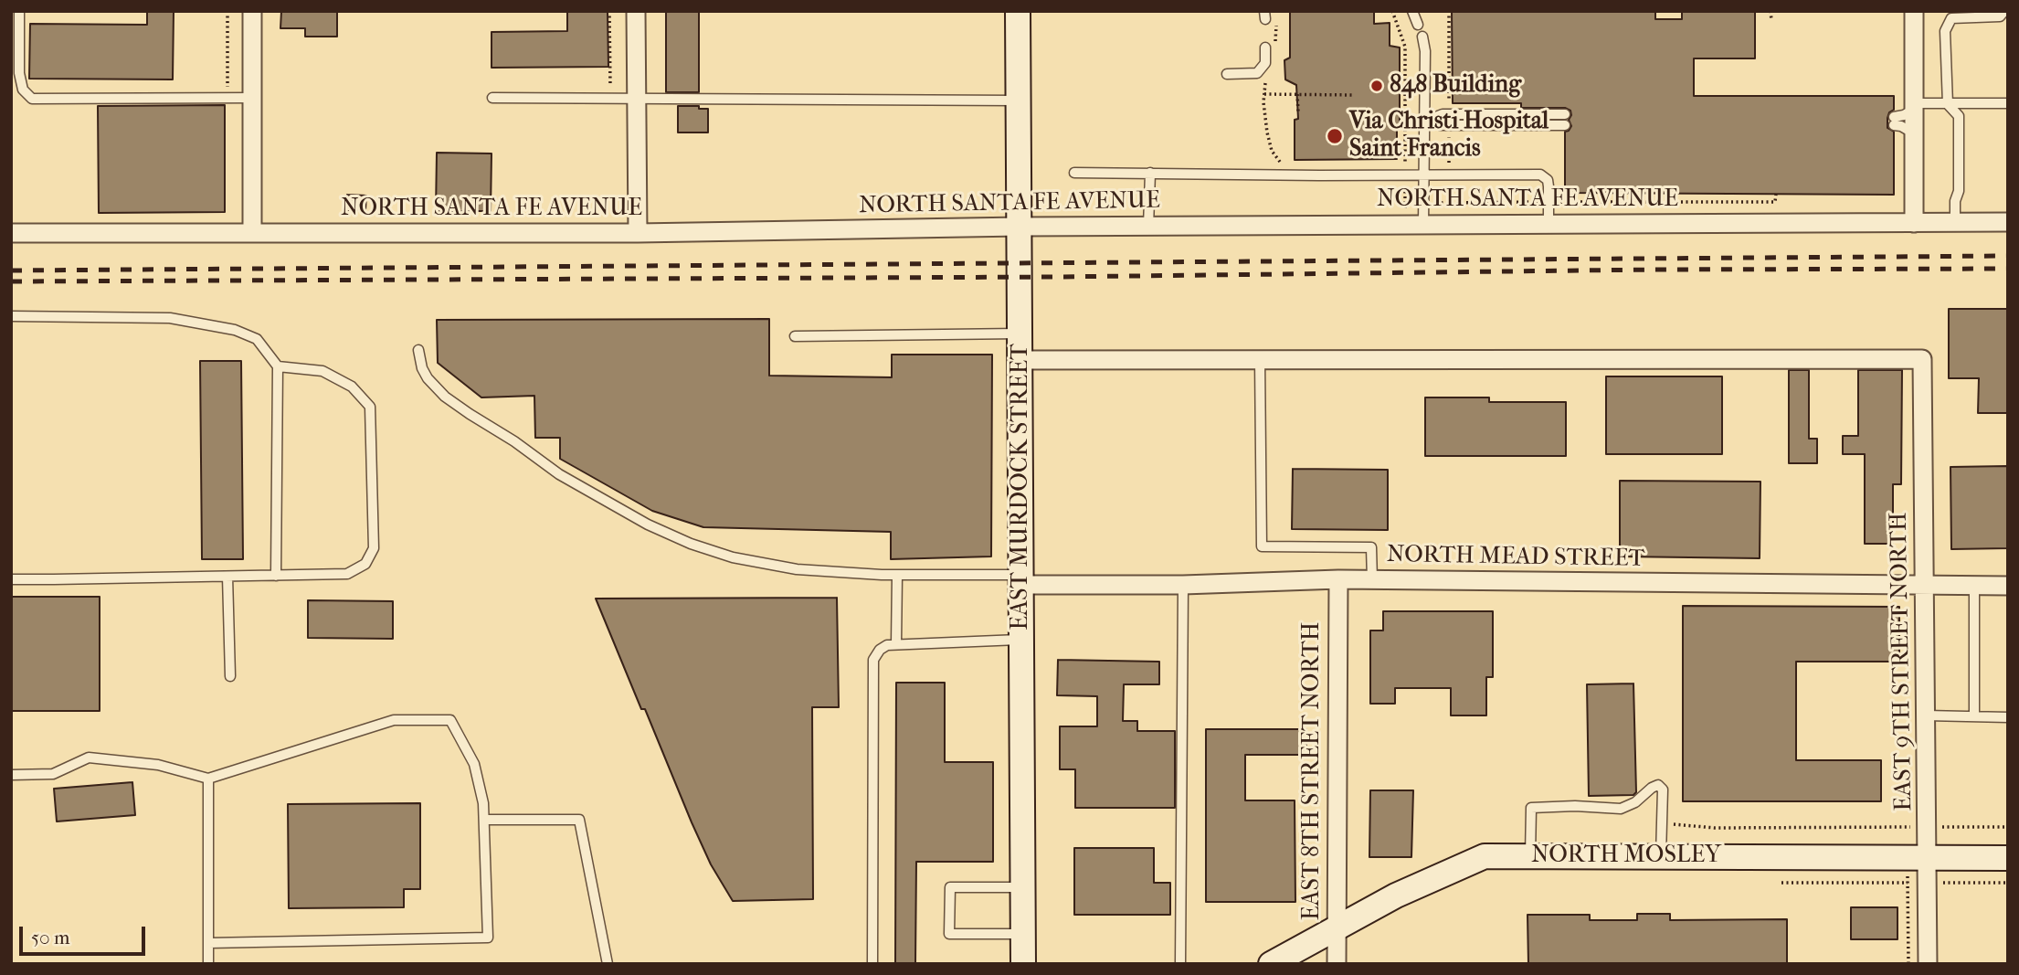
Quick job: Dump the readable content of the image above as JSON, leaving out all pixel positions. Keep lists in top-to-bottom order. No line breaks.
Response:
{"streets":{"street":["NORTH SANTA FE AVENUE","EAST MURDOCK STREET","NORTH MEAD STREET","EAST 9TH STREET NORTH","EAST 8TH STREET NORTH","NORTH MOSLEY"]},"crossings":[["NORTH SANTA FE AVENUE","EAST MURDOCK STREET"],["EAST MURDOCK STREET","NORTH MEAD STREET"],["NORTH MEAD STREET","EAST 9TH STREET NORTH"],["NORTH MEAD STREET","EAST 8TH STREET NORTH"],["EAST 9TH STREET NORTH","NORTH MOSLEY"],["EAST 8TH STREET NORTH","NORTH MOSLEY"]],"places":["848 Building","Via Christi Hospital Saint Francis"],"scale_bar":"50 m"}
